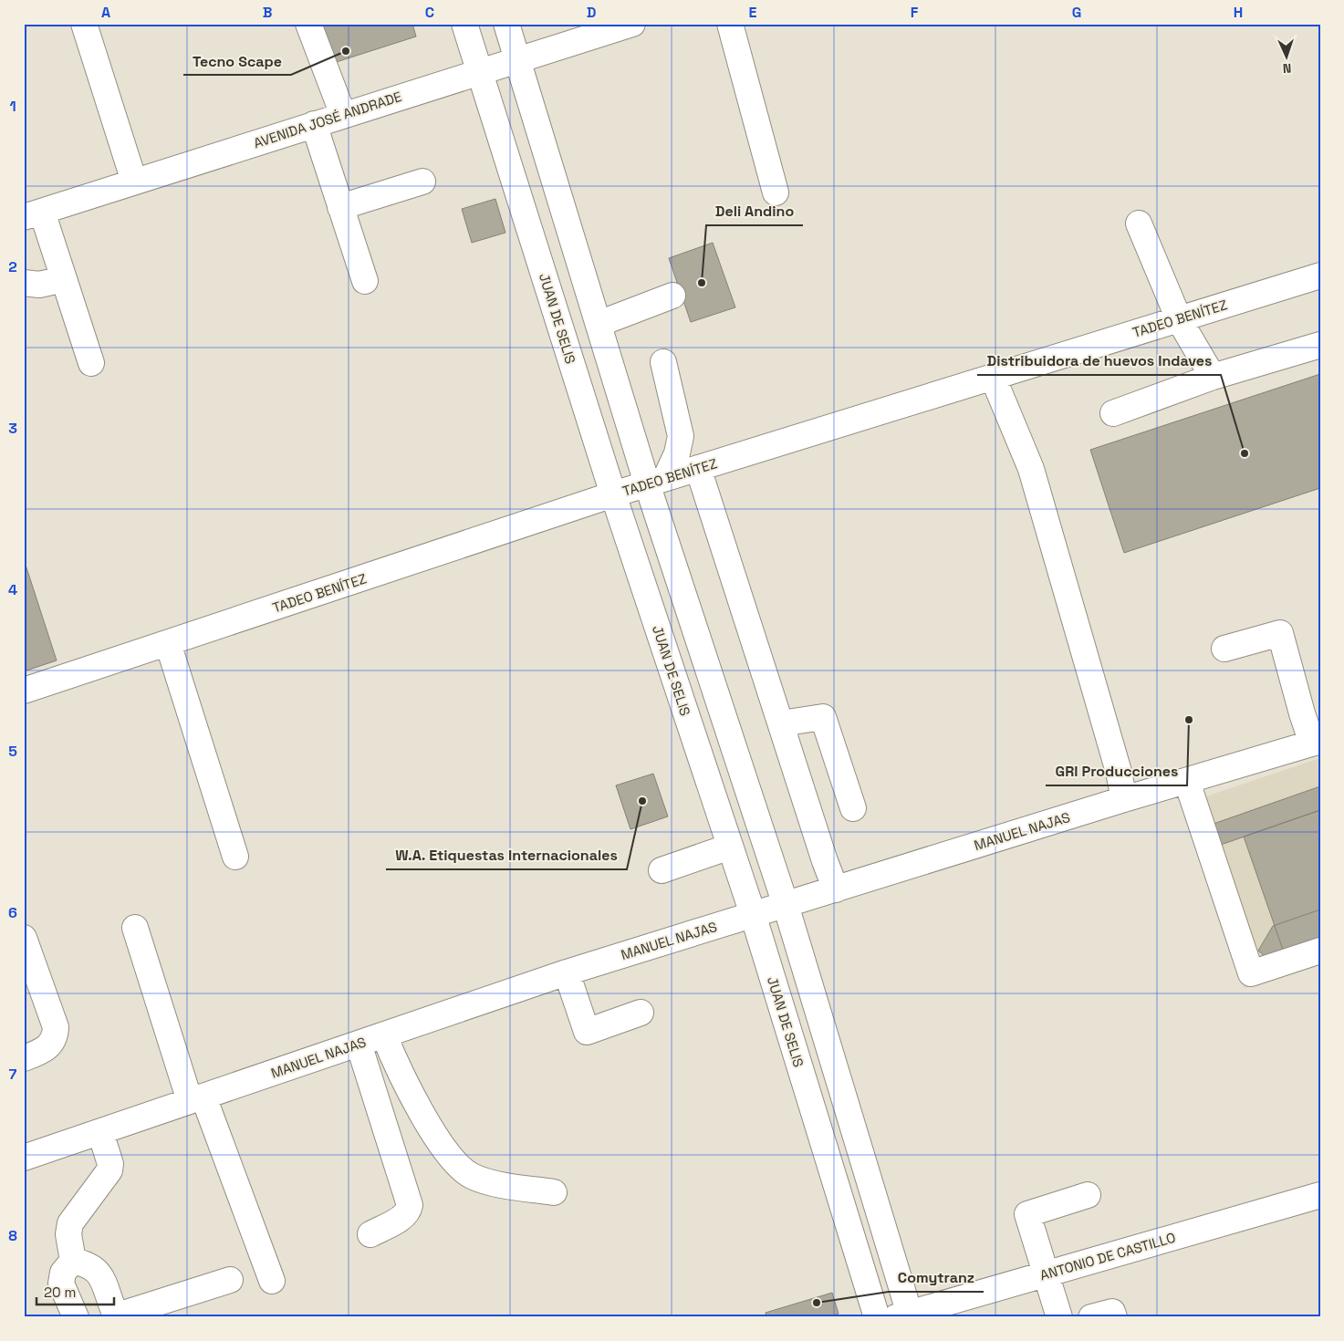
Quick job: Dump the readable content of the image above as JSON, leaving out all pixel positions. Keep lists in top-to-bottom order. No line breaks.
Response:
{"streets":{"street":["AVENIDA JOSÉ ANDRADE","JUAN DE SELIS","TADEO BENÍTEZ","MANUEL NAJAS","ANTONIO DE CASTILLO"]},"crossings":[["AVENIDA JOSÉ ANDRADE","JUAN DE SELIS"],["JUAN DE SELIS","TADEO BENÍTEZ"],["JUAN DE SELIS","MANUEL NAJAS"]],"places":["Tecno Scape","Deli Andino","Distribuidora de huevos Indaves","GRI Producciones","W.A. Etiquestas Internacionales","Comytranz"],"scale_bar":"20 m","north":"bottom","grid":{"columns":["A","B","C","D","E","F","G","H"],"rows":["1","2","3","4","5","6","7","8"]}}
